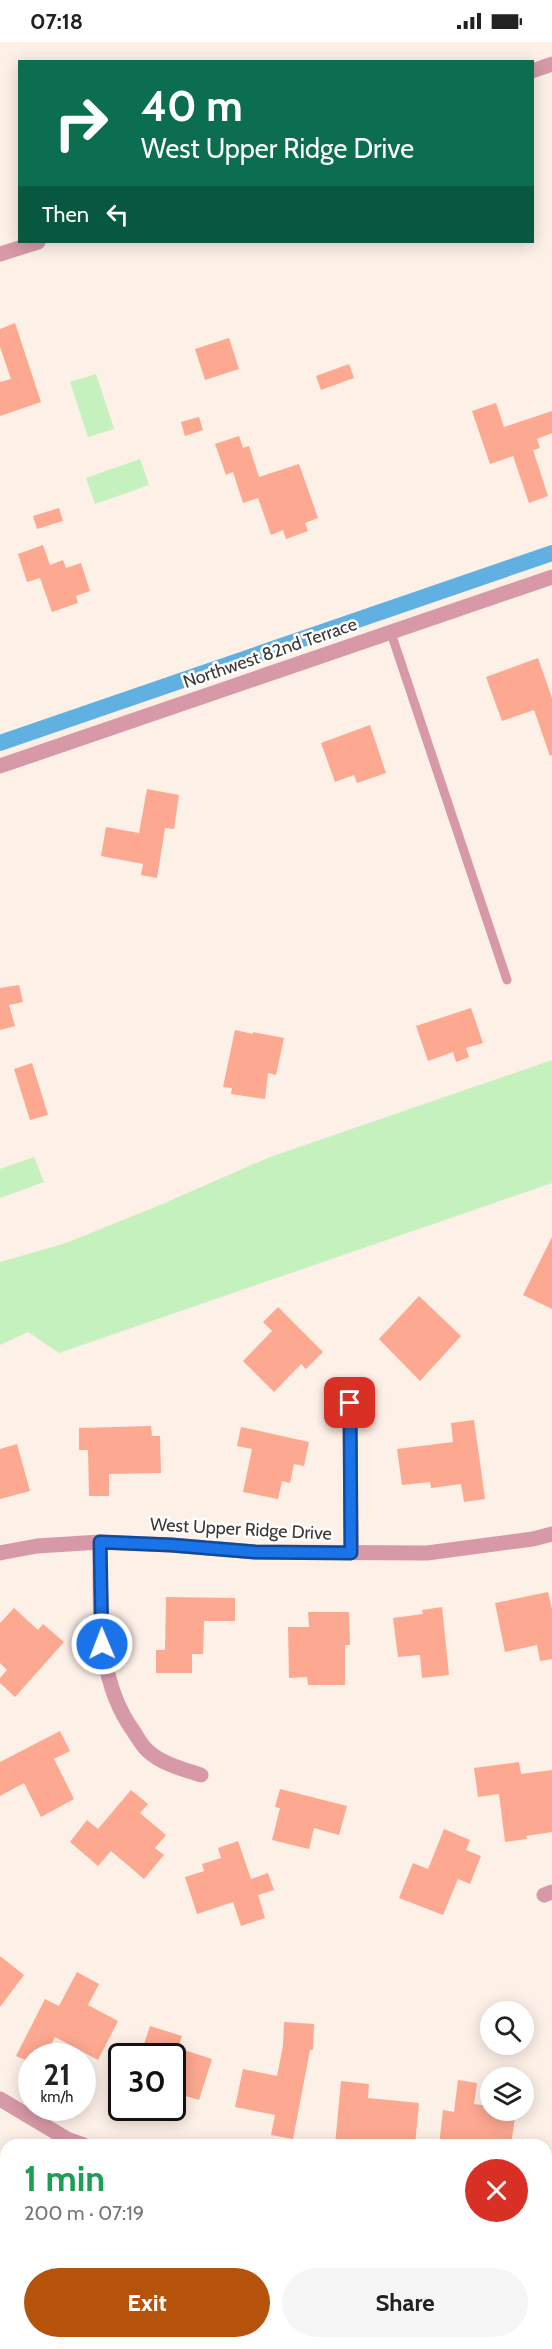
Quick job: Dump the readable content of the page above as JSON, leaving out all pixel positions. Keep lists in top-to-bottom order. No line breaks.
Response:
{"streets":{"street":["Northwest 82nd Terrace","West Upper Ridge Drive"]},"page":{"status":"07:18","turn":["40 m","West Upper Ridge Drive"],"then":"Then","speed":"21 km/h","limit":"30","heading":["1 min","200 m · 07:19"],"buttons":["Exit","Share"]}}
